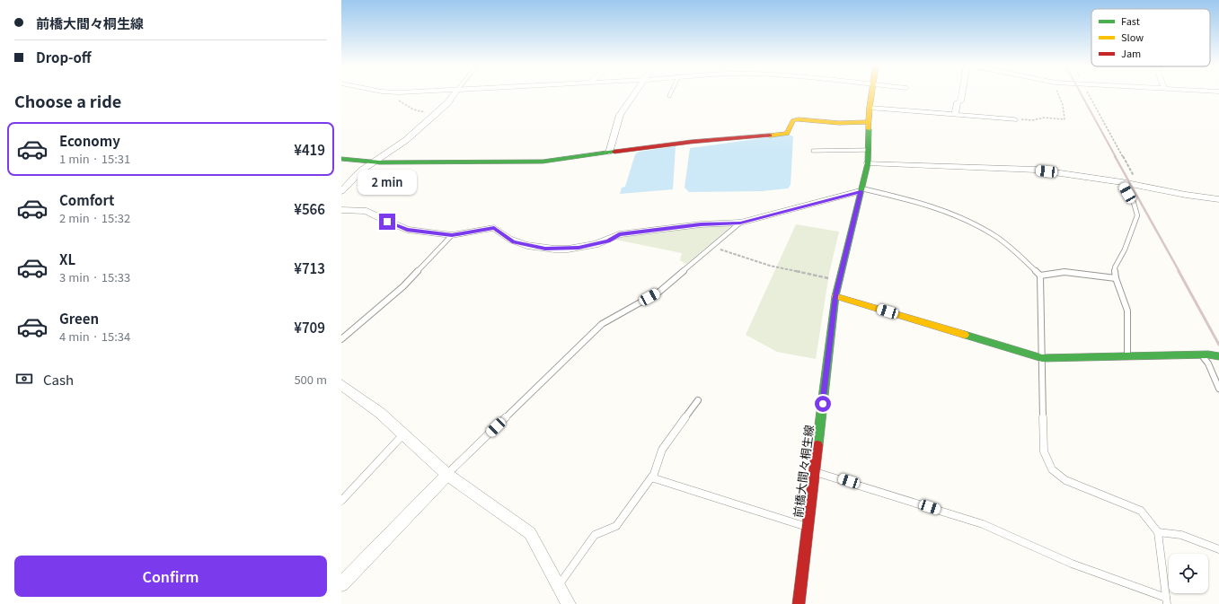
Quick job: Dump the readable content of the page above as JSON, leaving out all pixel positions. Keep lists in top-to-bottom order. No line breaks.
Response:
{"streets":{"street":["前橋大間々桐生線"]},"legend":["Fast","Slow","Jam"],"page":{"banner":["前橋大間々桐生線","Drop-off"],"heading":"Choose a ride","list":[{"name":"Economy","note":"1 min · 15:31","value":"¥419"},{"name":"Comfort","note":"2 min · 15:32","value":"¥566"},{"name":"XL","note":"3 min · 15:33","value":"¥713"},{"name":"Green","note":"4 min · 15:34","value":"¥709"}],"bubble":"2 min","pay":["Cash","500 m"],"buttons":"Confirm"}}
